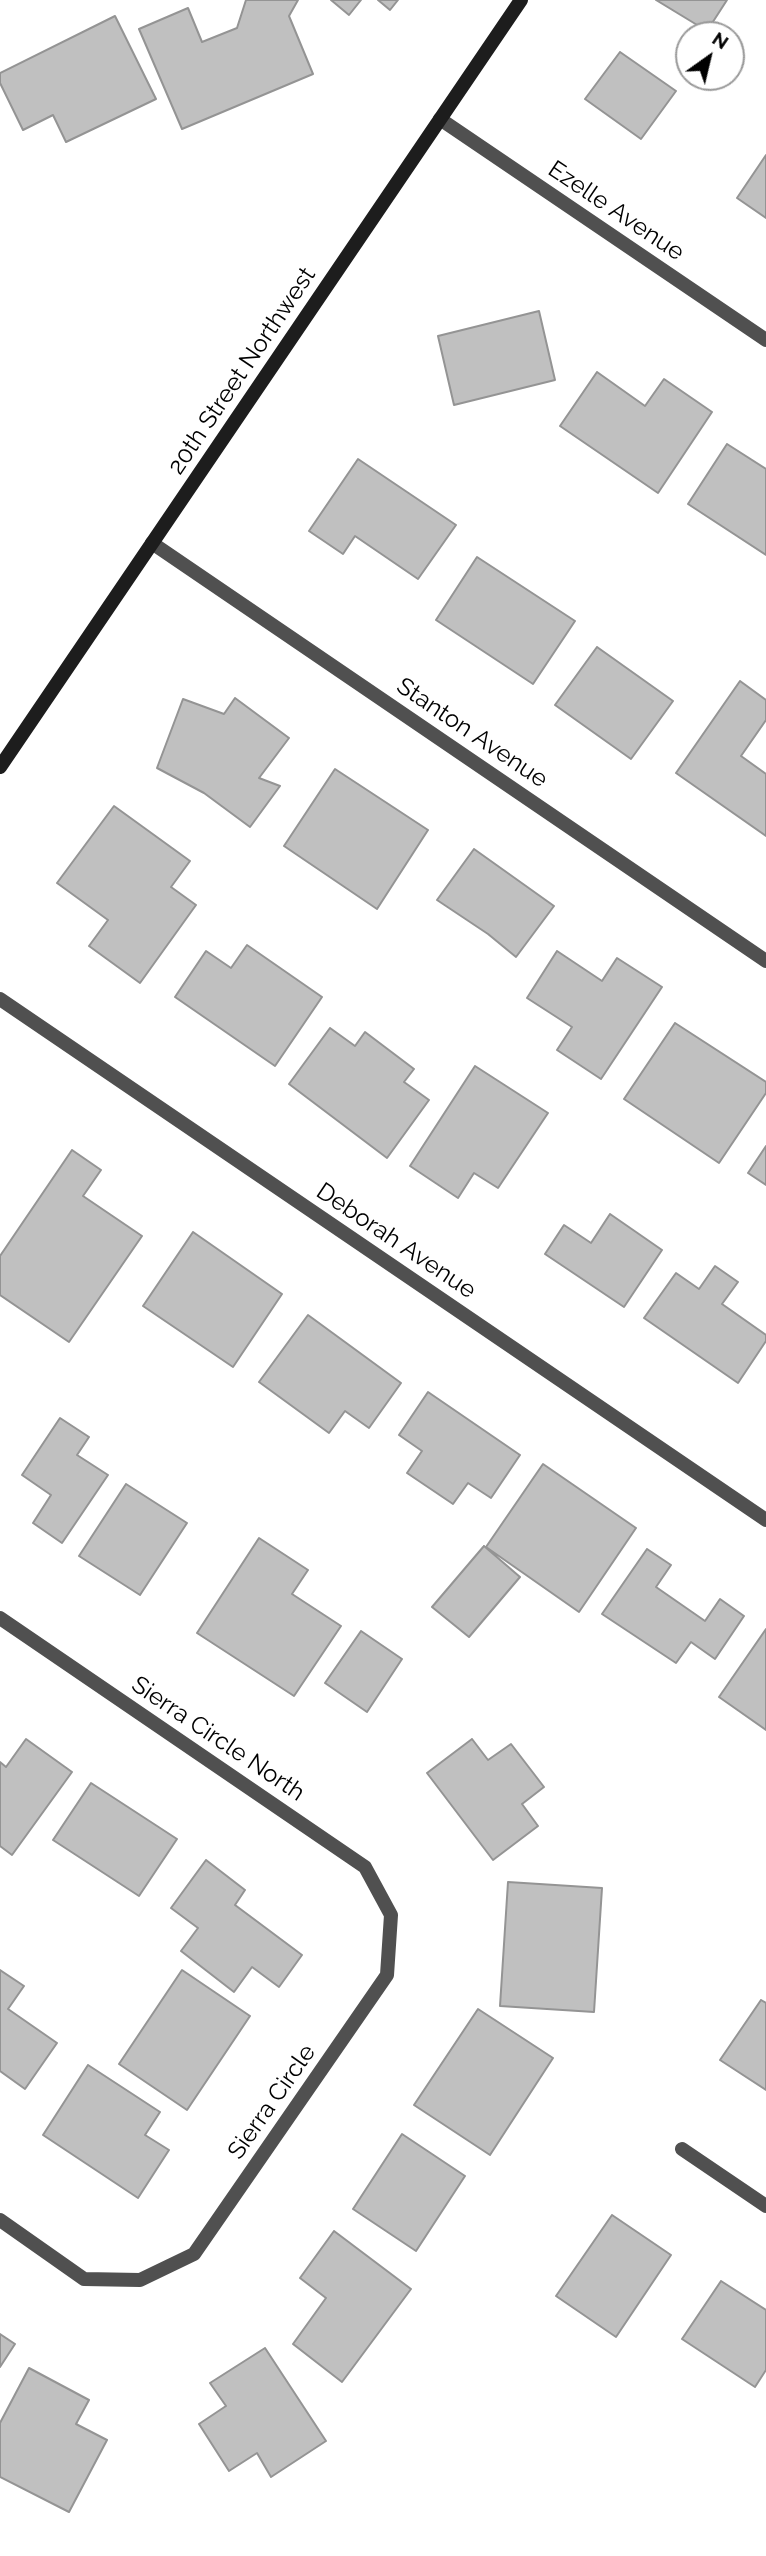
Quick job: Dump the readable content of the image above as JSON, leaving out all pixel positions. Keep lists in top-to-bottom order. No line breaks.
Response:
{"streets":{"street":["Ezelle Avenue","20th Street Northwest","Stanton Avenue","Deborah Avenue","Sierra Circle North","Sierra Circle"]},"crossings":[["Ezelle Avenue","20th Street Northwest"],["20th Street Northwest","Stanton Avenue"],["Sierra Circle North","Sierra Circle"]],"north":"top right"}
